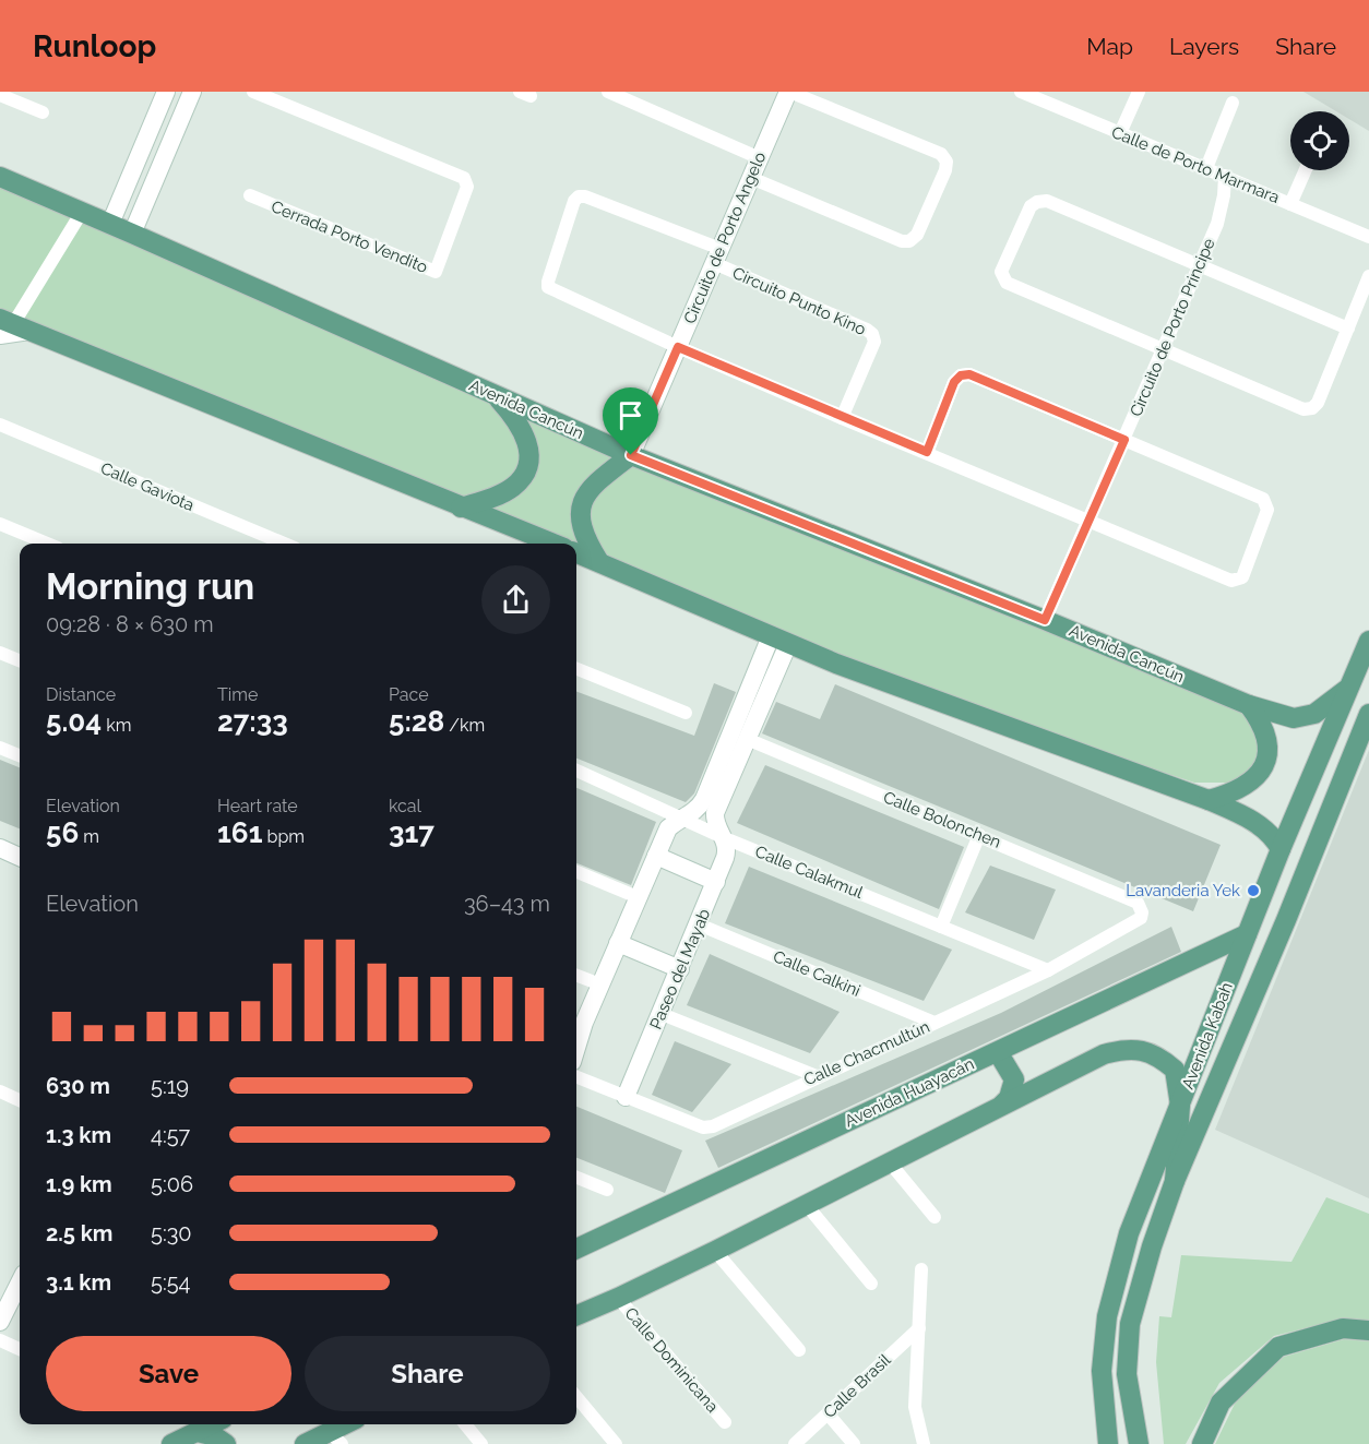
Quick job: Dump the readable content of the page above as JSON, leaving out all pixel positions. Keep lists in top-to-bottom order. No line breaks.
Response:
{"streets":{"main road":["Avenida Cancún","Avenida Kabah","Avenida Huayacán"],"street":["Calle de Porto Marmara","Cerrada Porto Vendito","Circuito de Porto Angelo","Circuito Punto Kino","Circuito de Porto Principe","Calle Gaviota","Calle Bolonchen","Calle Calakmul","Paseo del Mayab","Calle Calkini","Calle Chacmultún","Calle Dominicana","Calle Brasil"]},"crossings":[["Calle de Porto Marmara","Circuito de Porto Principe"],["Circuito de Porto Angelo","Circuito Punto Kino"],["Circuito de Porto Angelo","Avenida Cancún"],["Circuito de Porto Principe","Avenida Cancún"],["Avenida Cancún","Avenida Kabah"],["Calle Bolonchen","Calle Chacmultún"],["Calle Calakmul","Paseo del Mayab"],["Calle Calakmul","Calle Chacmultún"],["Paseo del Mayab","Calle Calkini"],["Paseo del Mayab","Calle Chacmultún"],["Calle Calkini","Calle Chacmultún"],["Avenida Kabah","Avenida Huayacán"]],"places":["Lavanderia Yek"],"page":{"header":"Runloop","nav":["Map","Layers","Share"],"heading":["Morning run","09:28 · 8 × 630 m"],"stats":[["Distance","5.04 km"],["Time","27:33"],["Pace","5:28 /km"],["Elevation","56 m"],["Heart rate","161 bpm"],["kcal","317"]],"chart":["Elevation","36–43 m"],"list":[{"name":"630 m","note":"5:19"},{"name":"1.3 km","note":"4:57"},{"name":"1.9 km","note":"5:06"},{"name":"2.5 km","note":"5:30"},{"name":"3.1 km","note":"5:54"}],"buttons":["Save","Share"]}}
